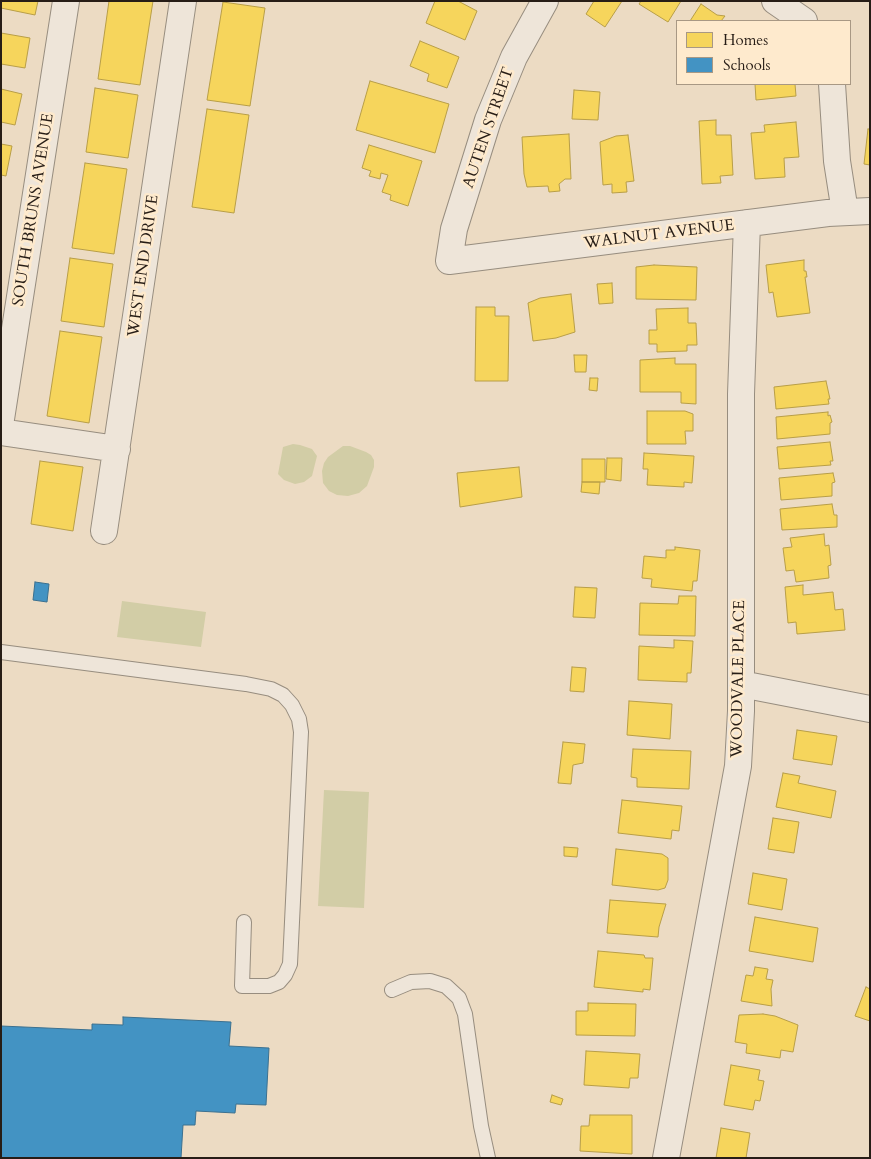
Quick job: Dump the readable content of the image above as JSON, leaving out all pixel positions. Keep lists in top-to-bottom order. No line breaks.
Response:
{"streets":{"street":["AUTEN STREET","SOUTH BRUNS AVENUE","WALNUT AVENUE","WEST END DRIVE","WOODVALE PLACE"]},"crossings":[["AUTEN STREET","WALNUT AVENUE"],["WALNUT AVENUE","WOODVALE PLACE"]],"legend":["Homes","Schools"]}
